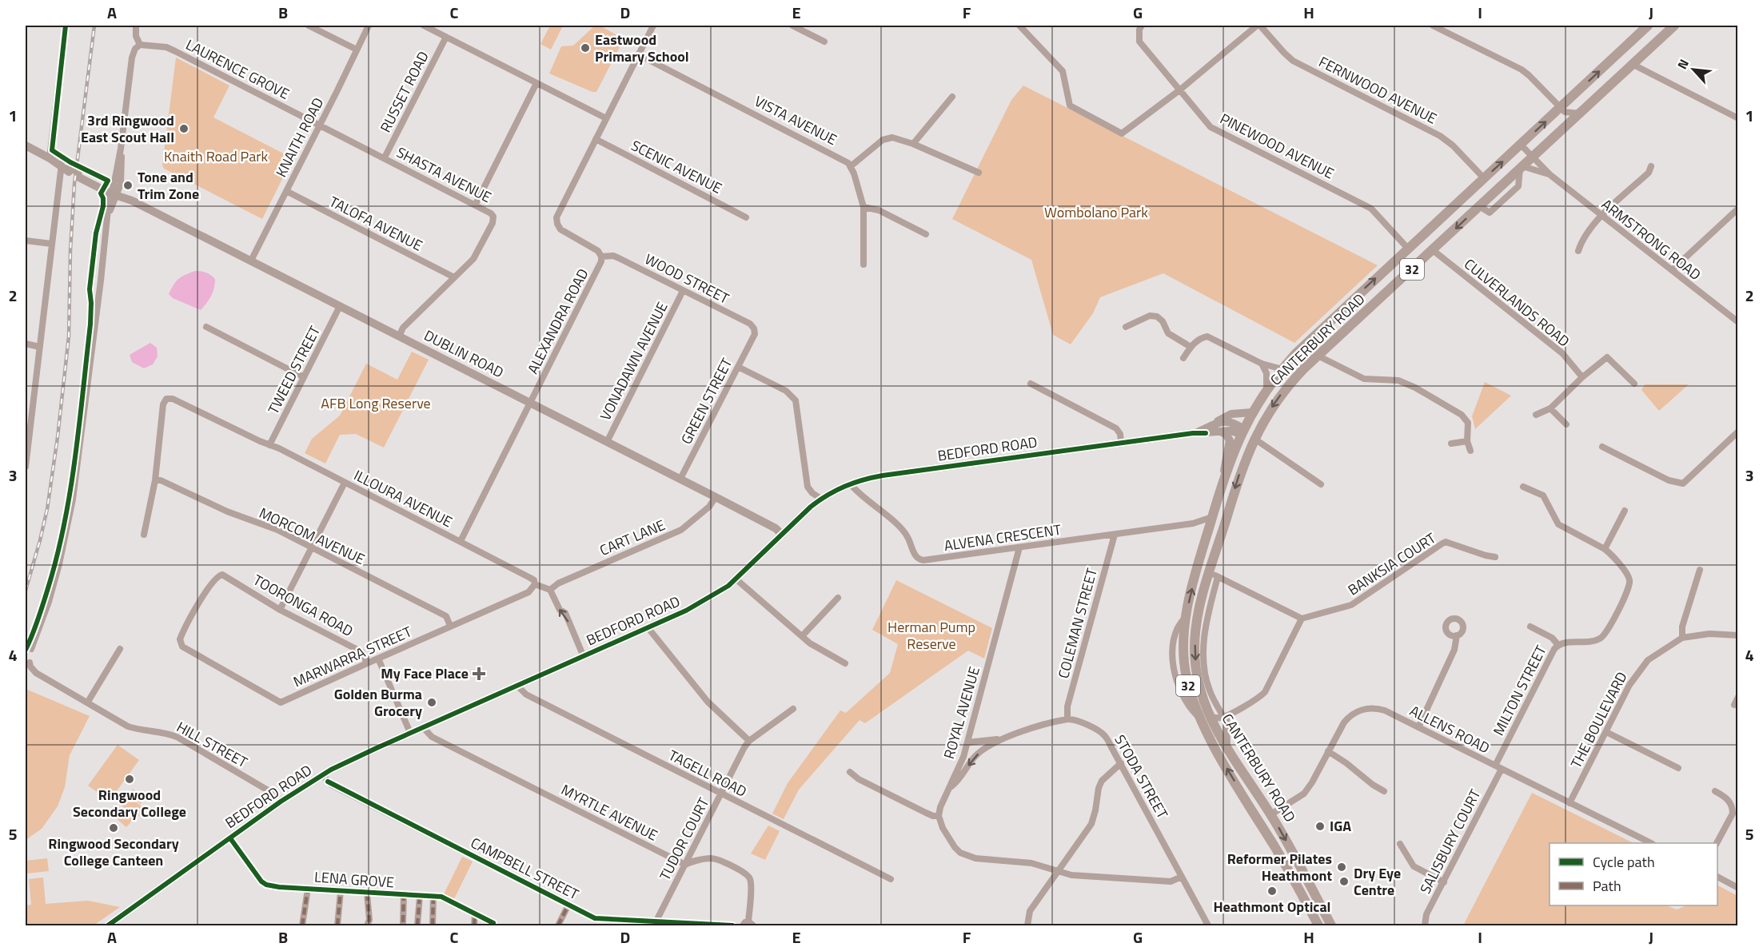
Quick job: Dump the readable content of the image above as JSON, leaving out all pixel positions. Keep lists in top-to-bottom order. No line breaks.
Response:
{"streets":{"main road":["32","CANTERBURY ROAD","DUBLIN ROAD","BEDFORD ROAD"],"street":["LAURENCE GROVE","FERNWOOD AVENUE","RUSSET ROAD","VISTA AVENUE","KNAITH ROAD","PINEWOOD AVENUE","SCENIC AVENUE","SHASTA AVENUE","TALOFA AVENUE","ARMSTRONG ROAD","WOOD STREET","CULVERLANDS ROAD","ALEXANDRA ROAD","VONADAWN AVENUE","TWEED STREET","GREEN STREET","ILLOURA AVENUE","MORCOM AVENUE","CART LANE","ALVENA CRESCENT","BANKSIA COURT","TOORONGA ROAD","COLEMAN STREET","MARWARRA STREET","MILTON STREET","ROYAL AVENUE","THE BOULEVARD","ALLENS ROAD","HILL STREET","TAGELL ROAD","STODA STREET","MYRTLE AVENUE","TUDOR COURT","SALISBURY COURT","CAMPBELL STREET","LENA GROVE"]},"crossings":[["LAURENCE GROVE","KNAITH ROAD"],["LAURENCE GROVE","SHASTA AVENUE"],["FERNWOOD AVENUE","CANTERBURY ROAD"],["RUSSET ROAD","SHASTA AVENUE"],["VISTA AVENUE","ALEXANDRA ROAD"],["KNAITH ROAD","SHASTA AVENUE"],["KNAITH ROAD","TALOFA AVENUE"],["KNAITH ROAD","DUBLIN ROAD"],["PINEWOOD AVENUE","CANTERBURY ROAD"],["SCENIC AVENUE","ALEXANDRA ROAD"],["SHASTA AVENUE","TALOFA AVENUE"],["SHASTA AVENUE","DUBLIN ROAD"],["ARMSTRONG ROAD","CANTERBURY ROAD"],["WOOD STREET","ALEXANDRA ROAD"],["WOOD STREET","VONADAWN AVENUE"],["WOOD STREET","GREEN STREET"],["CULVERLANDS ROAD","CANTERBURY ROAD"],["ALEXANDRA ROAD","DUBLIN ROAD"],["ALEXANDRA ROAD","ILLOURA AVENUE"],["CANTERBURY ROAD","BEDFORD ROAD"],["CANTERBURY ROAD","ALVENA CRESCENT"],["CANTERBURY ROAD","ALLENS ROAD"],["DUBLIN ROAD","VONADAWN AVENUE"],["DUBLIN ROAD","TWEED STREET"],["DUBLIN ROAD","GREEN STREET"],["DUBLIN ROAD","BEDFORD ROAD"],["DUBLIN ROAD","CART LANE"],["TWEED STREET","ILLOURA AVENUE"],["BEDFORD ROAD","ALVENA CRESCENT"],["BEDFORD ROAD","HILL STREET"],["BEDFORD ROAD","TAGELL ROAD"],["BEDFORD ROAD","MYRTLE AVENUE"],["BEDFORD ROAD","CAMPBELL STREET"],["BEDFORD ROAD","LENA GROVE"],["ILLOURA AVENUE","MORCOM AVENUE"],["ILLOURA AVENUE","CART LANE"],["ILLOURA AVENUE","MARWARRA STREET"],["MORCOM AVENUE","MARWARRA STREET"],["ALVENA CRESCENT","COLEMAN STREET"],["ALVENA CRESCENT","ROYAL AVENUE"],["TOORONGA ROAD","MARWARRA STREET"],["COLEMAN STREET","STODA STREET"],["MILTON STREET","ALLENS ROAD"],["THE BOULEVARD","ALLENS ROAD"],["ALLENS ROAD","SALISBURY COURT"],["TAGELL ROAD","TUDOR COURT"],["MYRTLE AVENUE","TUDOR COURT"],["TUDOR COURT","CAMPBELL STREET"]],"parks":["Knaith Road Park","Wombolano Park","AFB Long Reserve","Herman Pump Reserve"],"places":{"other":["Eastwood Primary School","3rd Ringwood East Scout Hall","Tone and Trim Zone","Golden Burma Grocery","Ringwood Secondary College","IGA","Ringwood Secondary College Canteen","Reformer Pilates Heathmont","Dry Eye Centre","Heathmont Optical"],"health":["My Face Place"]},"legend":["Cycle path","Path"],"north":"top left","grid":{"columns":["A","B","C","D","E","F","G","H","I","J"],"rows":["1","2","3","4","5"]}}
